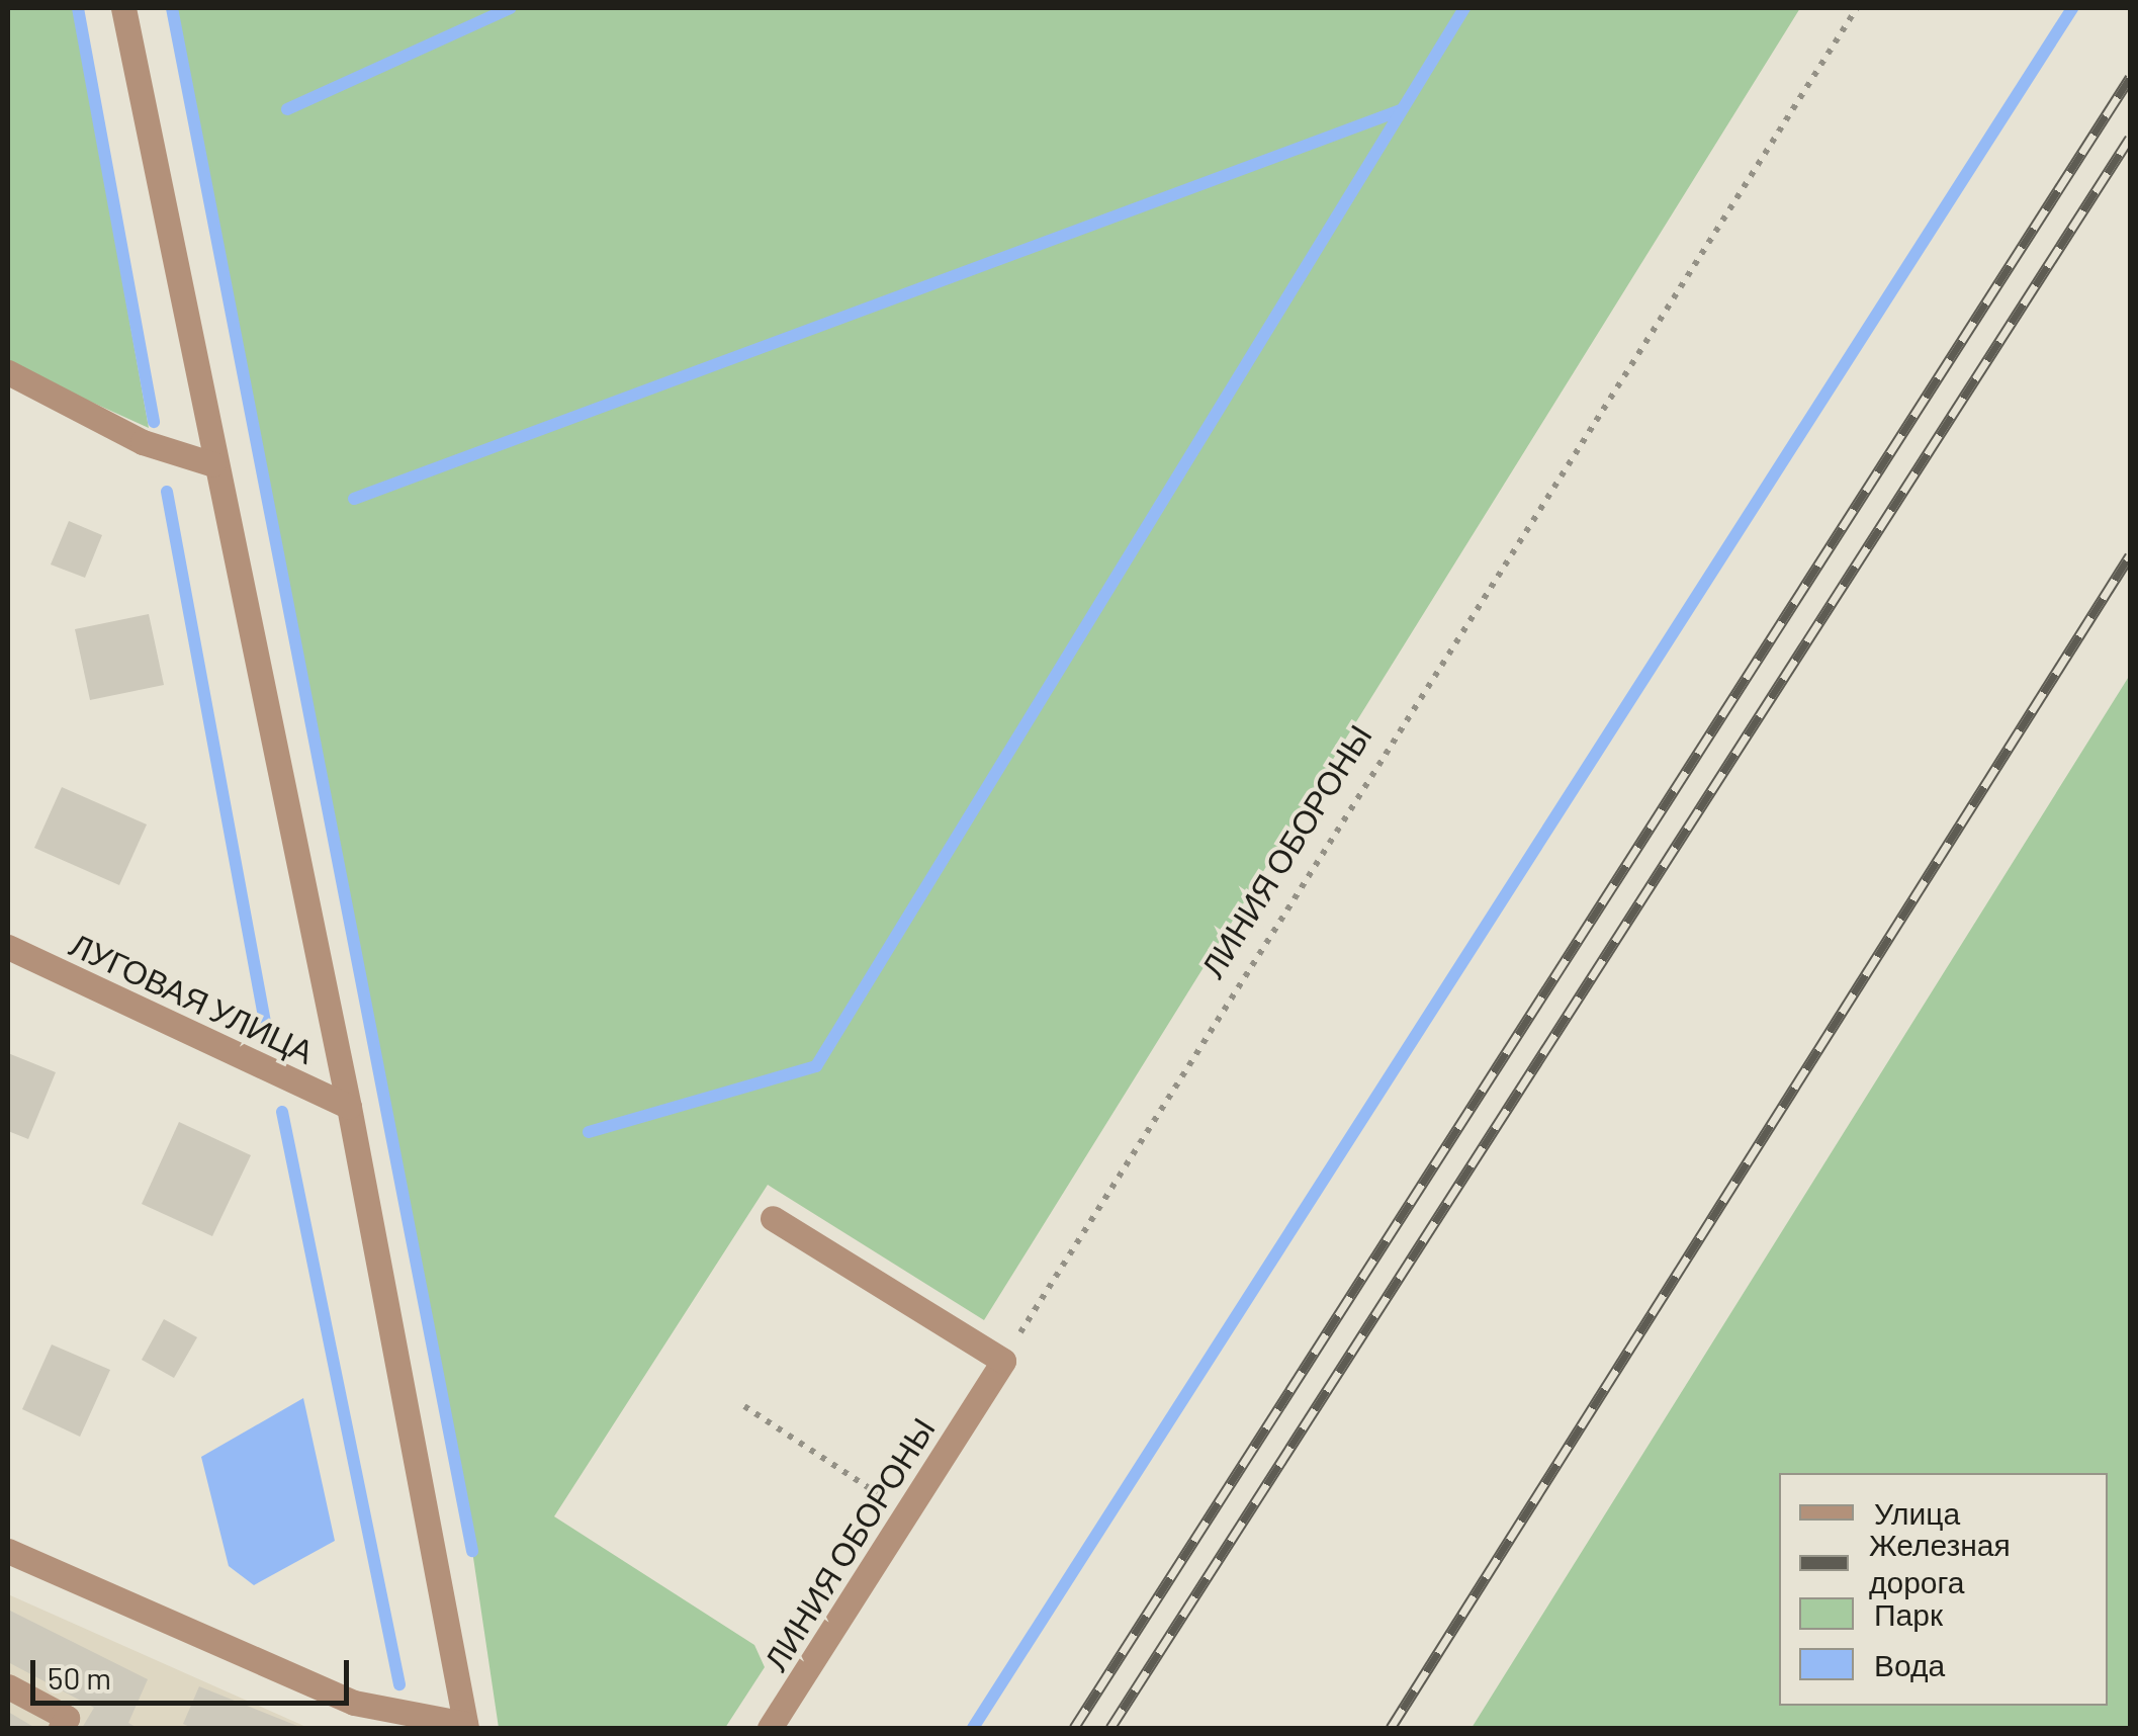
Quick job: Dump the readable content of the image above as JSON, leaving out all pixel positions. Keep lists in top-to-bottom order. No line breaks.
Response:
{"streets":{"street":["ЛИНИЯ ОБОРОНЫ","ЛУГОВАЯ УЛИЦА"]},"legend":["Улица","Железная дорога","Парк","Вода"],"scale_bar":"50 m"}
